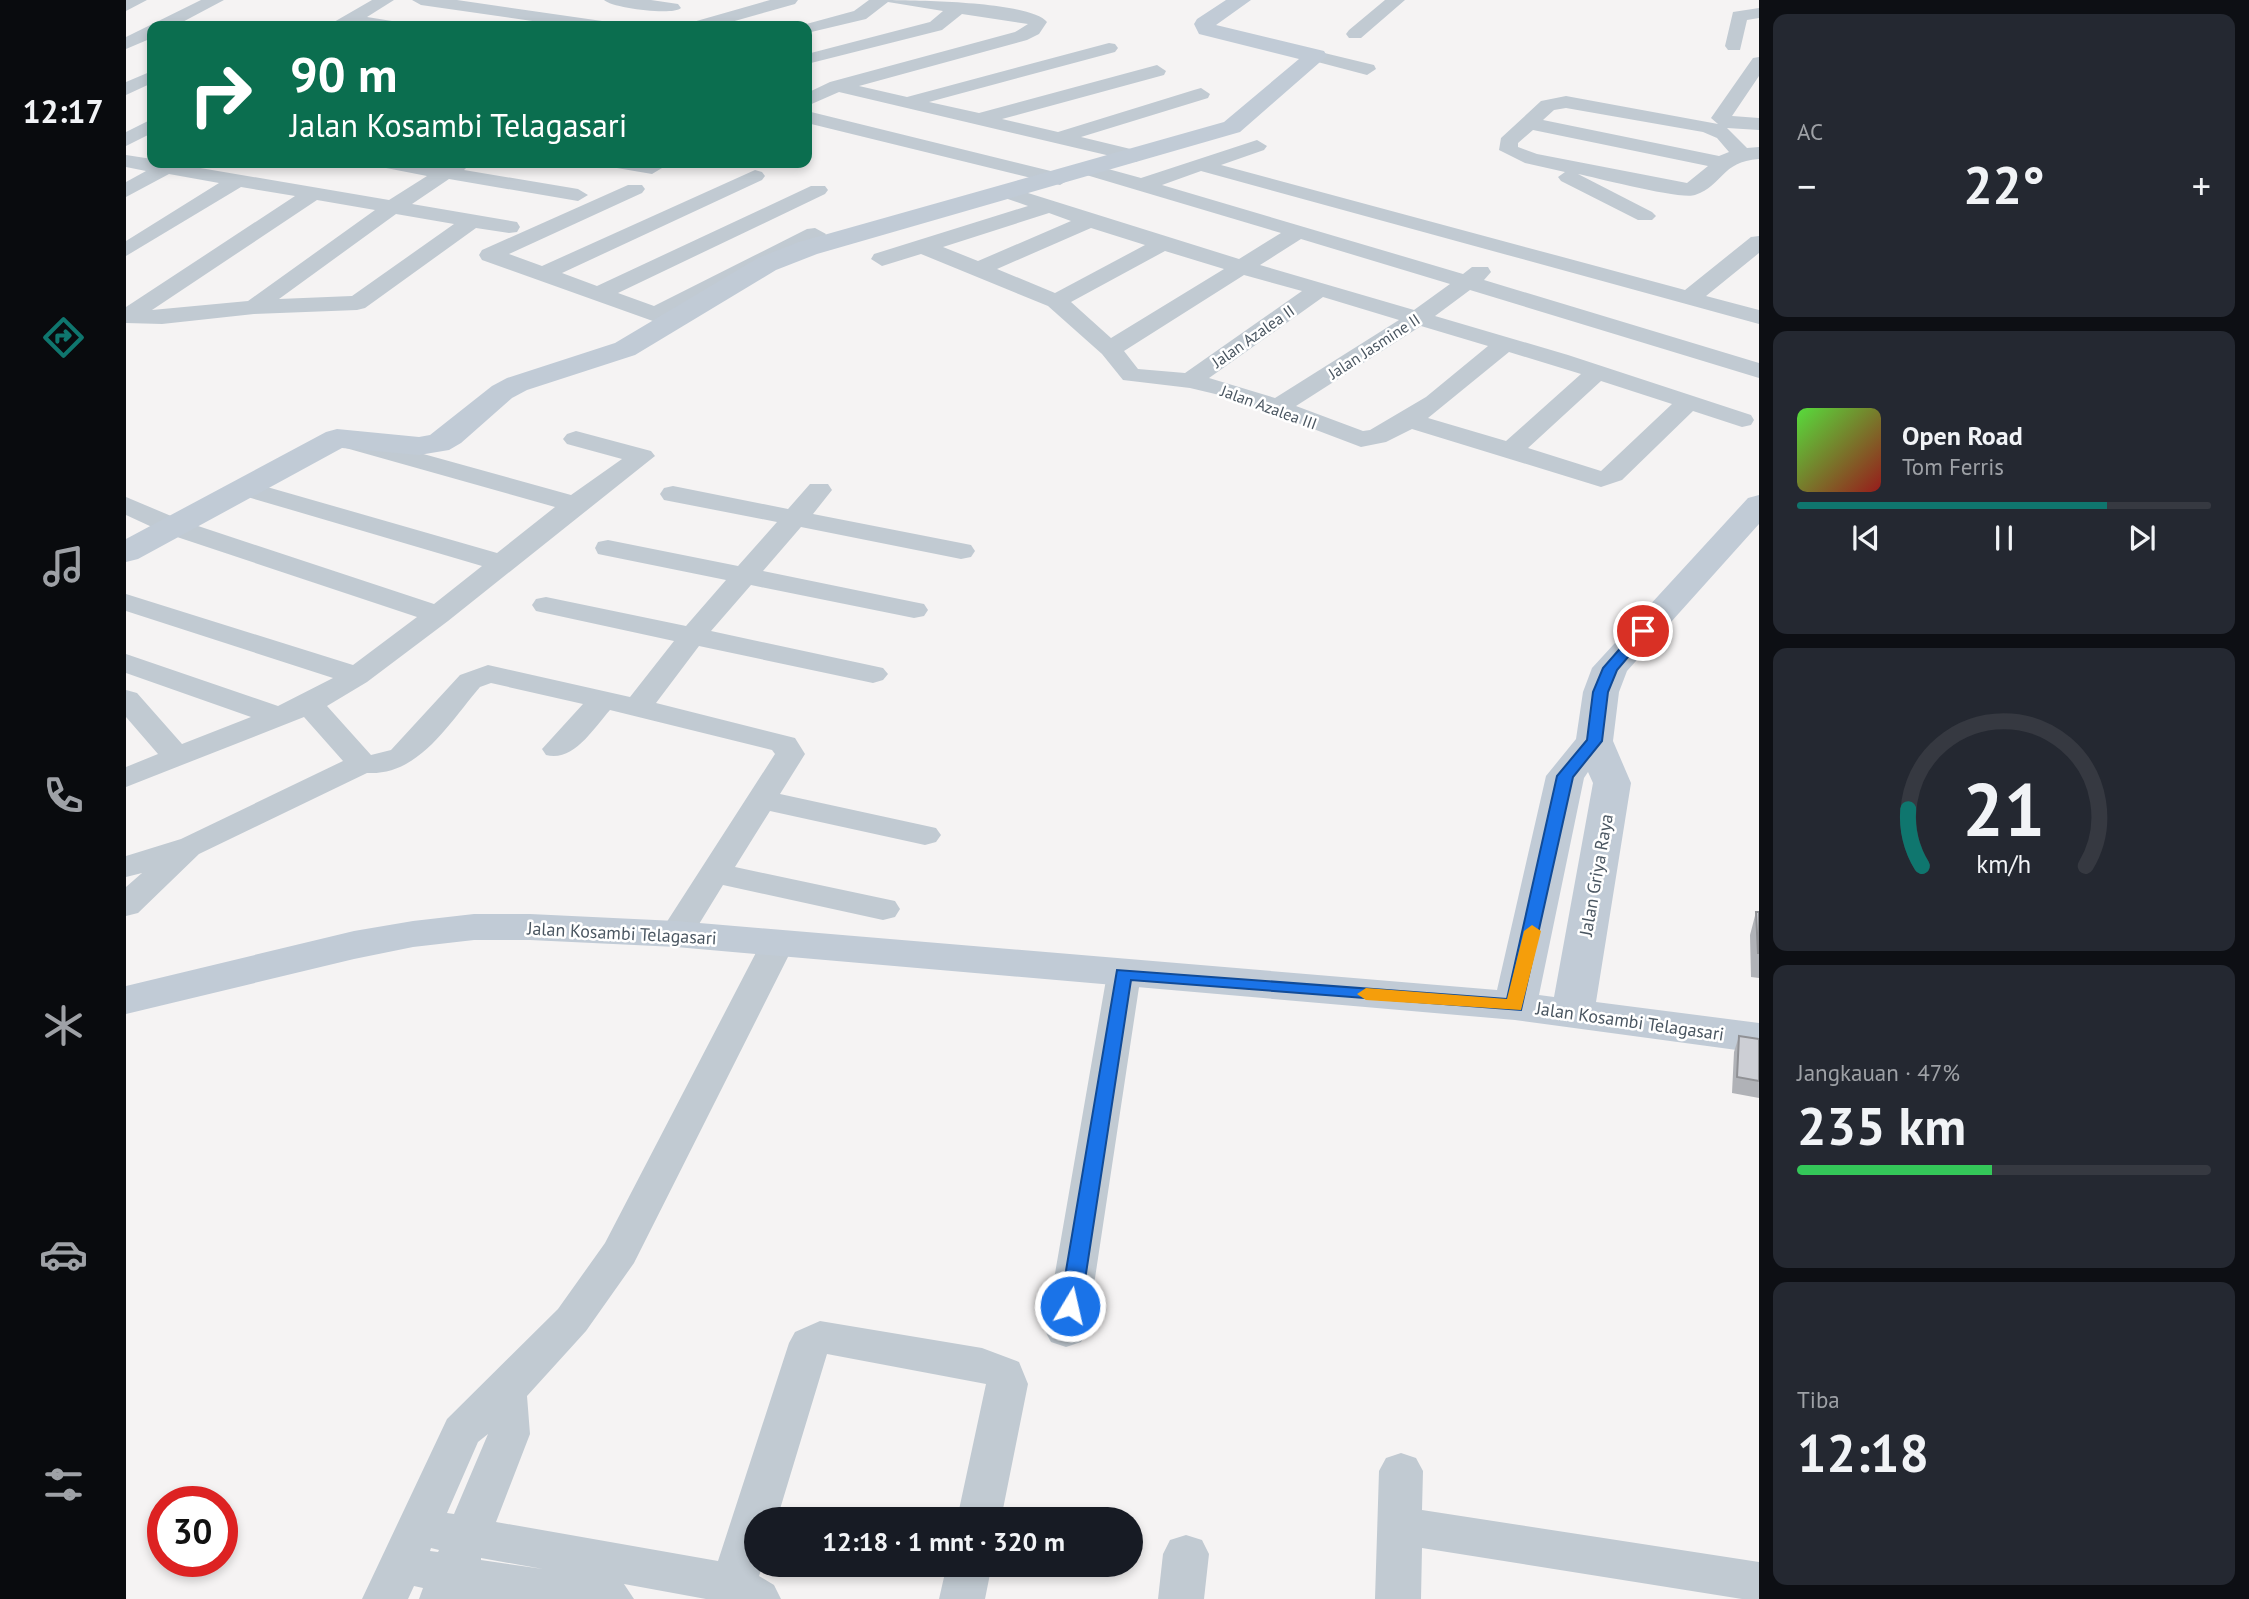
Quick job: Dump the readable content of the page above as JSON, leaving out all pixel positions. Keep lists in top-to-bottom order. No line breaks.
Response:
{"streets":{"street":["Jalan Azalea II","Jalan Jasmine II","Jalan Azalea III","Jalan Griya Raya","Jalan Kosambi Telagasari"]},"crossings":[["Jalan Azalea II","Jalan Azalea III"],["Jalan Jasmine II","Jalan Azalea III"],["Jalan Griya Raya","Jalan Kosambi Telagasari"]],"page":{"tabs":"12:17","tile":["AC",["Jangkauan · 47%","235 km"],["Tiba","12:18"]],"turn":["90 m","Jalan Kosambi Telagasari"],"heat":["−","22°","+"],"song":["Open Road","Tom Ferris"],"limit":"30","trip":"12:18 · 1 mnt · 320 m","gauge":["21","km/h"]}}
